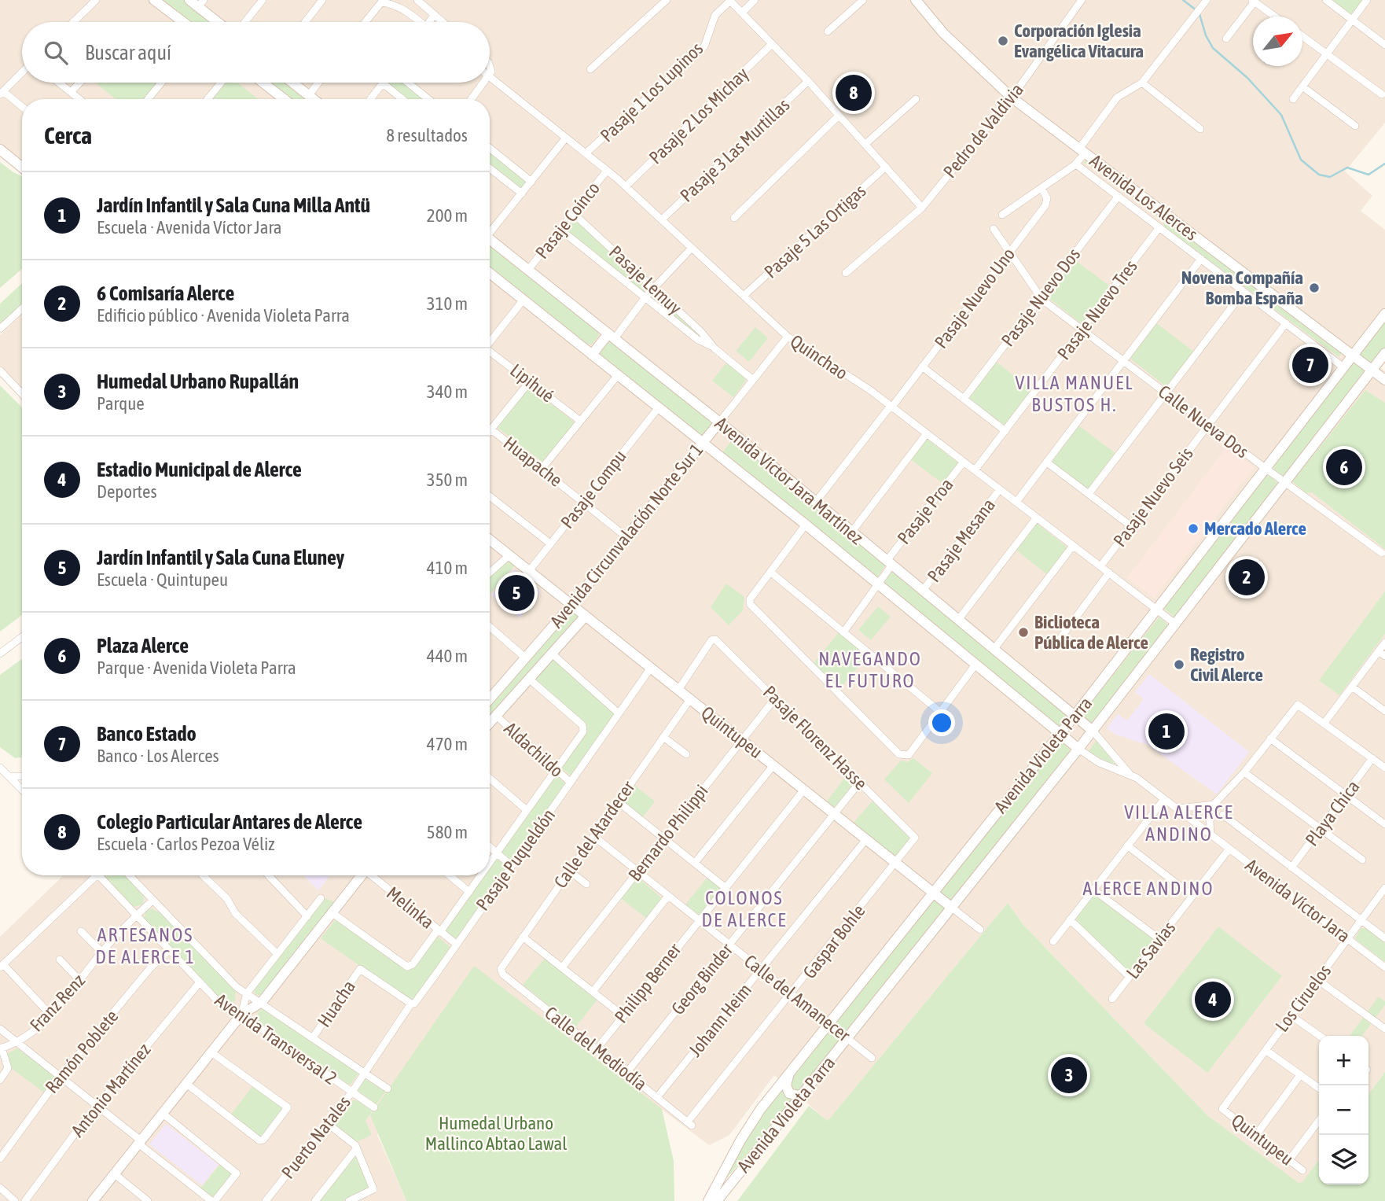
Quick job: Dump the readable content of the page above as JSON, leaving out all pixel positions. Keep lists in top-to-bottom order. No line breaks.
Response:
{"streets":{"main road":["Avenida Los Alerces","Avenida Víctor Jara Martínez","Avenida Circunvalación Norte Sur 1","Quintupeu","Avenida Violeta Parra"],"street":["Pasaje 1 Los Lupinos","Pasaje 2 Los Michay","Pedro de Valdivia","Pasaje 3 Las Murtillas","Pasaje Coínco","Pasaje 5 Las Ortigas","Pasaje Lemuy","Pasaje Nuevo Dos","Pasaje Nuevo Uno","Pasaje Nuevo Tres","Quinchao","Lipihué","Calle Nueva Dos","Huapache","Pasaje Compu","Pasaje Nuevo Seis","Pasaje Proa","Pasaje Mesana","Pasaje Florenz Hasse","Aldachildo","Playa Chica","Bernardo Philippi","Calle del Atardecer","Pasaje Puqueldón","Avenida Víctor Jara","Melinka","Gaspar Bohle","Las Savias","Georg Binder","Philipp Berner","Calle del Amanecer","Los Ciruelos","Franz Renz","Huacha","Johann Heim","Avenida Transversal 2","Calle del Mediodía","Ramón Poblete","Antonio Martínez","Puerto Natales"]},"crossings":[["Pasaje 1 Los Lupinos","Quinchao"],["Pasaje 2 Los Michay","Quinchao"],["Pedro de Valdivia","Avenida Los Alerces"],["Pasaje 3 Las Murtillas","Quinchao"],["Avenida Los Alerces","Avenida Violeta Parra"],["Pasaje Coínco","Pasaje Lemuy"],["Pasaje Coínco","Quinchao"],["Pasaje Coínco","Avenida Víctor Jara Martínez"],["Pasaje 5 Las Ortigas","Quinchao"],["Pasaje Lemuy","Avenida Circunvalación Norte Sur 1"],["Pasaje Nuevo Dos","Calle Nueva Dos"],["Pasaje Nuevo Uno","Quinchao"],["Pasaje Nuevo Uno","Calle Nueva Dos"],["Pasaje Nuevo Uno","Avenida Víctor Jara Martínez"],["Pasaje Nuevo Tres","Quinchao"],["Pasaje Nuevo Tres","Calle Nueva Dos"],["Quinchao","Pasaje Nuevo Seis"],["Quinchao","Pasaje Proa"],["Quinchao","Avenida Circunvalación Norte Sur 1"],["Quinchao","Pasaje Mesana"],["Quinchao","Avenida Violeta Parra"],["Calle Nueva Dos","Pasaje Nuevo Seis"],["Calle Nueva Dos","Avenida Violeta Parra"],["Huapache","Pasaje Compu"],["Huapache","Avenida Circunvalación Norte Sur 1"],["Avenida Víctor Jara Martínez","Pasaje Compu"],["Avenida Víctor Jara Martínez","Pasaje Proa"],["Avenida Víctor Jara Martínez","Avenida Circunvalación Norte Sur 1"],["Avenida Víctor Jara Martínez","Pasaje Mesana"],["Avenida Víctor Jara Martínez","Avenida Violeta Parra"],["Avenida Víctor Jara Martínez","Avenida Víctor Jara"],["Pasaje Compu","Quintupeu"],["Avenida Circunvalación Norte Sur 1","Quintupeu"],["Avenida Circunvalación Norte Sur 1","Aldachildo"],["Avenida Circunvalación Norte Sur 1","Pasaje Puqueldón"],["Quintupeu","Pasaje Florenz Hasse"],["Quintupeu","Avenida Violeta Parra"],["Quintupeu","Bernardo Philippi"],["Quintupeu","Calle del Atardecer"],["Quintupeu","Pasaje Puqueldón"],["Quintupeu","Gaspar Bohle"],["Quintupeu","Georg Binder"],["Quintupeu","Philipp Berner"],["Quintupeu","Los Ciruelos"],["Quintupeu","Johann Heim"],["Pasaje Florenz Hasse","Bernardo Philippi"],["Pasaje Florenz Hasse","Gaspar Bohle"],["Pasaje Florenz Hasse","Georg Binder"],["Aldachildo","Pasaje Puqueldón"],["Avenida Violeta Parra","Avenida Víctor Jara"],["Avenida Violeta Parra","Calle del Amanecer"],["Playa Chica","Avenida Víctor Jara"],["Bernardo Philippi","Calle del Amanecer"],["Calle del Atardecer","Calle del Amanecer"],["Calle del Atardecer","Calle del Mediodía"],["Pasaje Puqueldón","Melinka"],["Pasaje Puqueldón","Huacha"],["Pasaje Puqueldón","Puerto Natales"],["Avenida Víctor Jara","Las Savias"],["Avenida Víctor Jara","Los Ciruelos"],["Gaspar Bohle","Calle del Amanecer"],["Gaspar Bohle","Calle del Mediodía"],["Georg Binder","Calle del Amanecer"],["Georg Binder","Calle del Mediodía"],["Philipp Berner","Calle del Amanecer"],["Philipp Berner","Calle del Mediodía"],["Calle del Amanecer","Johann Heim"],["Franz Renz","Avenida Transversal 2"],["Huacha","Avenida Transversal 2"],["Huacha","Puerto Natales"],["Johann Heim","Calle del Mediodía"],["Avenida Transversal 2","Ramón Poblete"],["Avenida Transversal 2","Antonio Martínez"],["Avenida Transversal 2","Puerto Natales"]],"districts":["VILLA MANUEL BUSTOS H.","NAVEGANDO EL FUTURO","VILLA ALERCE ANDINO","ALERCE ANDINO","COLONOS DE ALERCE","ARTESANOS DE ALERCE 1"],"parks":["Humedal Urbano Mallinco Abtao Lawal"],"places":["Corporación Iglesia Evangélica Vitacura","Novena Compañía Bomba España","Mercado Alerce","Biclioteca Pública de Alerce","Registro Civil Alerce"],"north":"top right","page":{"search":"Buscar aquí","pins":["8","7","6","2","5","1","4","3"],"heading":["Cerca","8 resultados"],"list":[{"mark":"1","name":"Jardín Infantil y Sala Cuna Milla Antü","note":"Escuela · Avenida Víctor Jara","value":"200 m"},{"mark":"2","name":"6 Comisaría Alerce","note":"Edificio público · Avenida Violeta Parra","value":"310 m"},{"mark":"3","name":"Humedal Urbano Rupallán","note":"Parque","value":"340 m"},{"mark":"4","name":"Estadio Municipal de Alerce","note":"Deportes","value":"350 m"},{"mark":"5","name":"Jardín Infantil y Sala Cuna Eluney","note":"Escuela · Quintupeu","value":"410 m"},{"mark":"6","name":"Plaza Alerce","note":"Parque · Avenida Violeta Parra","value":"440 m"},{"mark":"7","name":"Banco Estado","note":"Banco · Los Alerces","value":"470 m"},{"mark":"8","name":"Colegio Particular Antares de Alerce","note":"Escuela · Carlos Pezoa Véliz","value":"580 m"}],"map_buttons":["+","−"]}}
